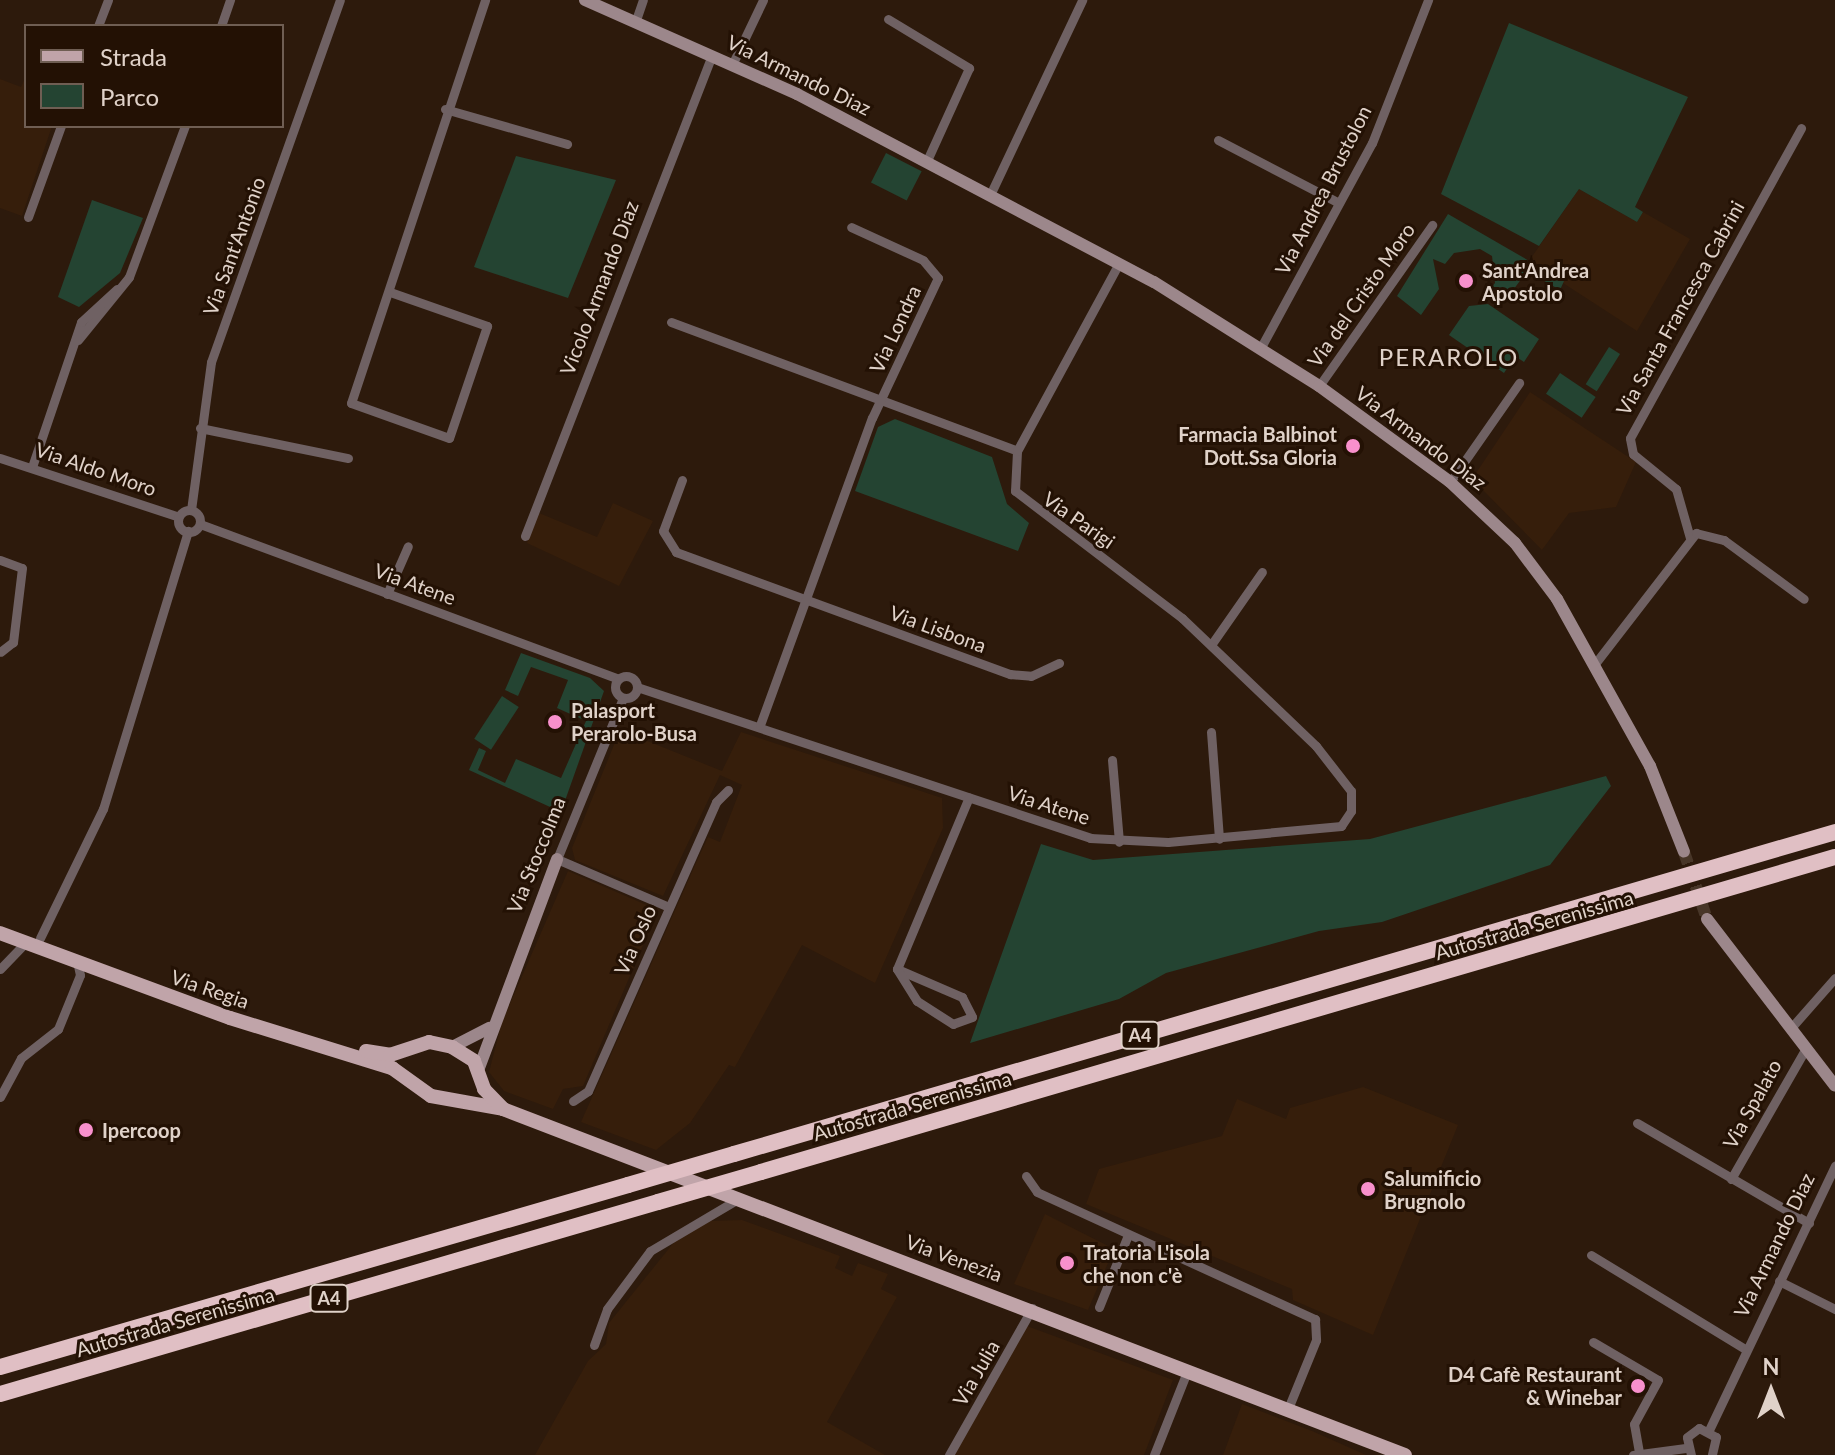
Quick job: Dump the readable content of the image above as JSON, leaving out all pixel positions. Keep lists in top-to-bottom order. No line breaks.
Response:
{"streets":{"highway":["Autostrada Serenissima","A4"],"main road":["Via Regia","Via Venezia"],"street":["Via Armando Diaz","Via Andrea Brustolon","Via Sant'Antonio","Vicolo Armando Diaz","Via del Cristo Moro","Via Santa Francesca Cabrini","Via Londra","Via Aldo Moro","Via Parigi","Via Atene","Via Lisbona","Via Stoccolma","Via Oslo","Via Spalato","Via Julia"]},"crossings":[["Via Armando Diaz","Via Andrea Brustolon"],["Via Armando Diaz","Vicolo Armando Diaz"],["Via Armando Diaz","Via del Cristo Moro"],["Via Armando Diaz","Via Parigi"],["Via Armando Diaz","Via Spalato"],["Via Londra","Via Parigi"],["Via Parigi","Via Atene"],["Via Stoccolma","Via Regia"],["Via Regia","Via Venezia"],["Via Venezia","Via Julia"]],"districts":["PERAROLO"],"places":["Sant'Andrea Apostolo","Farmacia Balbinot Dott.Ssa Gloria","Palasport Perarolo-Busa","Ipercoop","Salumificio Brugnolo","Tratoria L'isola che non c'è","D4 Cafè Restaurant & Winebar"],"legend":["Strada","Parco"],"north":"top"}
